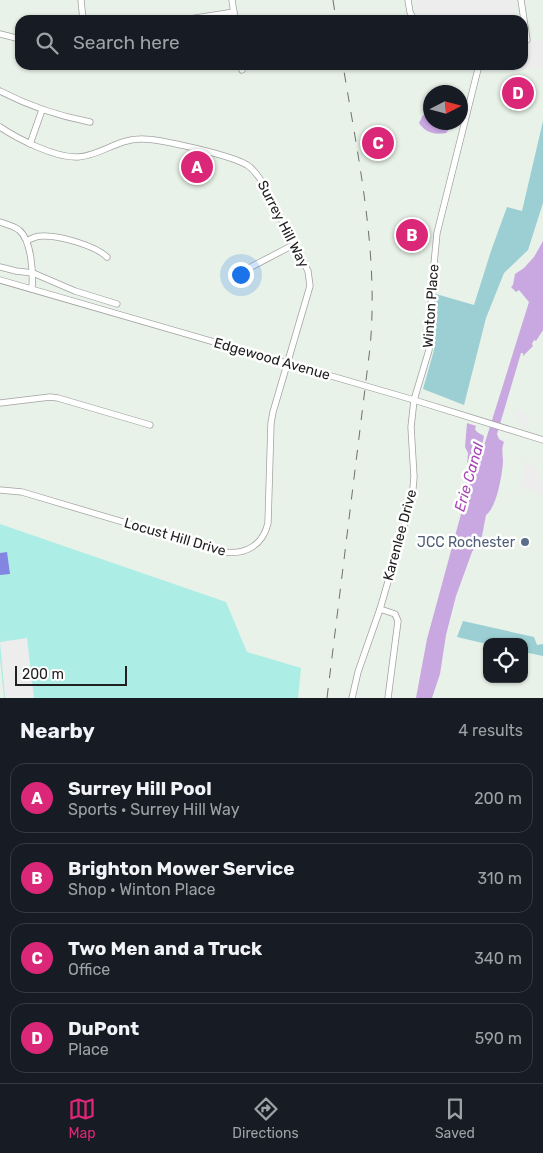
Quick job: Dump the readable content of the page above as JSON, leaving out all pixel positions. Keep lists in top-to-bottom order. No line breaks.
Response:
{"streets":{"street":["Surrey Hill Way","Winton Place","Edgewood Avenue","Karenlee Drive","Locust Hill Drive"]},"crossings":[["Surrey Hill Way","Edgewood Avenue"],["Surrey Hill Way","Locust Hill Drive"],["Winton Place","Edgewood Avenue"],["Winton Place","Karenlee Drive"],["Edgewood Avenue","Karenlee Drive"],["Edgewood Avenue","Locust Hill Drive"]],"water":["Erie Canal"],"places":["JCC Rochester"],"scale_bar":"200 m","north":"right","page":{"search":"Search here","pins":["D","C","A","B"],"scale":"200 m","heading":["Nearby","4 results"],"list":[{"mark":"A","name":"Surrey Hill Pool","note":"Sports · Surrey Hill Way","value":"200 m"},{"mark":"B","name":"Brighton Mower Service","note":"Shop · Winton Place","value":"310 m"},{"mark":"C","name":"Two Men and a Truck","note":"Office","value":"340 m"},{"mark":"D","name":"DuPont","note":"Place","value":"590 m"}],"nav":["Map","Directions","Saved"]}}
